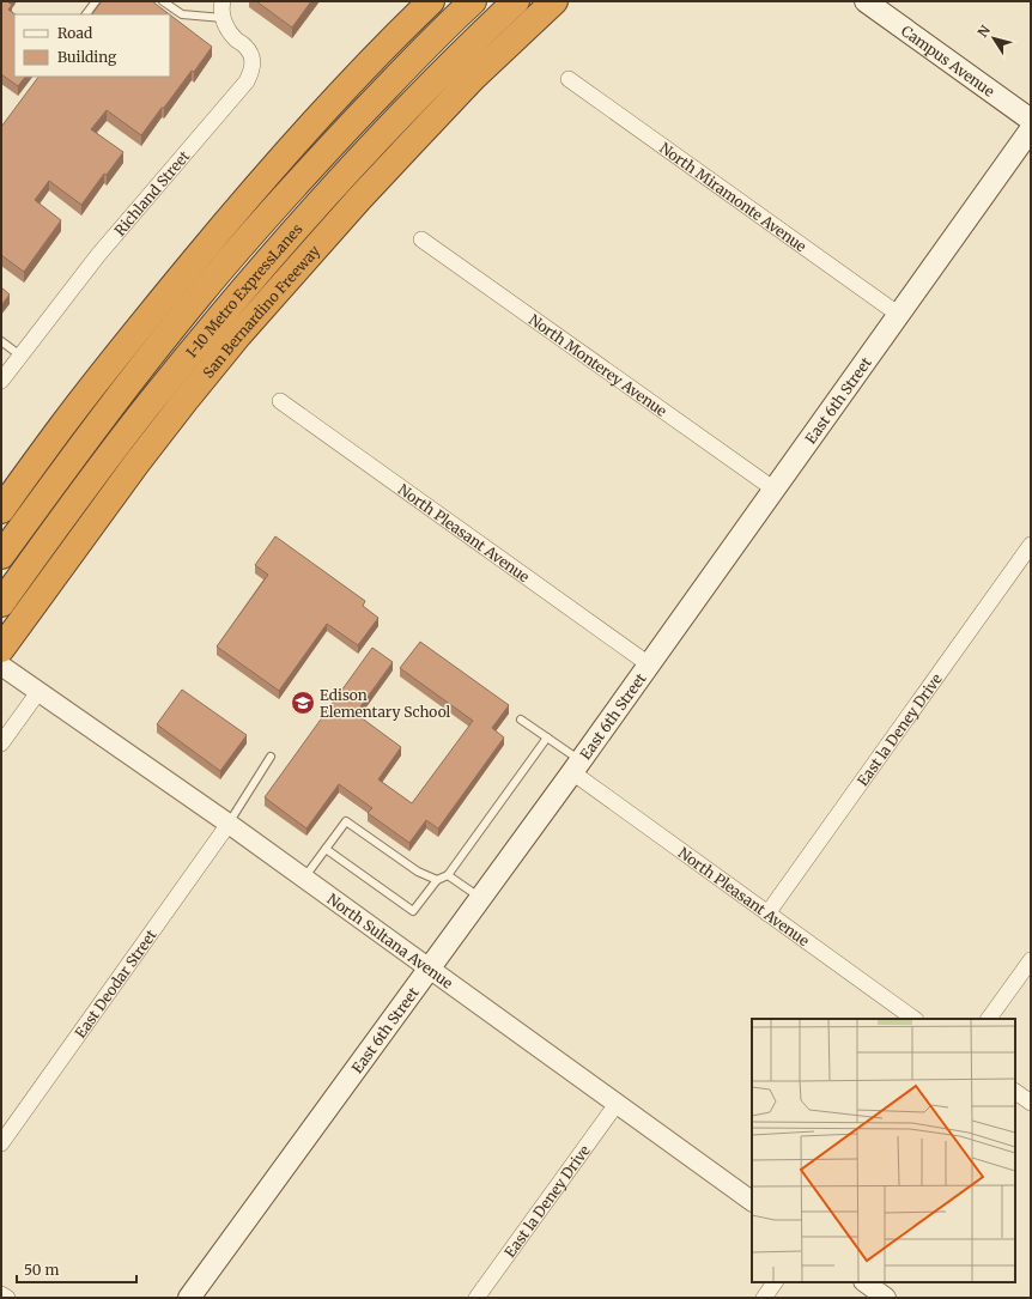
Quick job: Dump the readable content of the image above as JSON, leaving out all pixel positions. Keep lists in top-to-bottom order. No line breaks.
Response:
{"streets":{"highway":["I-10 Metro ExpressLanes","San Bernardino Freeway"],"main road":["Campus Avenue","East 6th Street"],"street":["Richland Street","North Miramonte Avenue","North Monterey Avenue","North Pleasant Avenue","East la Deney Drive","North Sultana Avenue","East Deodar Street"]},"crossings":[["North Miramonte Avenue","East 6th Street"],["North Monterey Avenue","East 6th Street"],["East 6th Street","North Pleasant Avenue"],["East 6th Street","North Sultana Avenue"],["North Pleasant Avenue","East la Deney Drive"],["East la Deney Drive","North Sultana Avenue"],["North Sultana Avenue","East Deodar Street"]],"places":{"school or university":["Edison Elementary School"]},"legend":["Road","Building"],"scale_bar":"50 m","north":"top left"}
